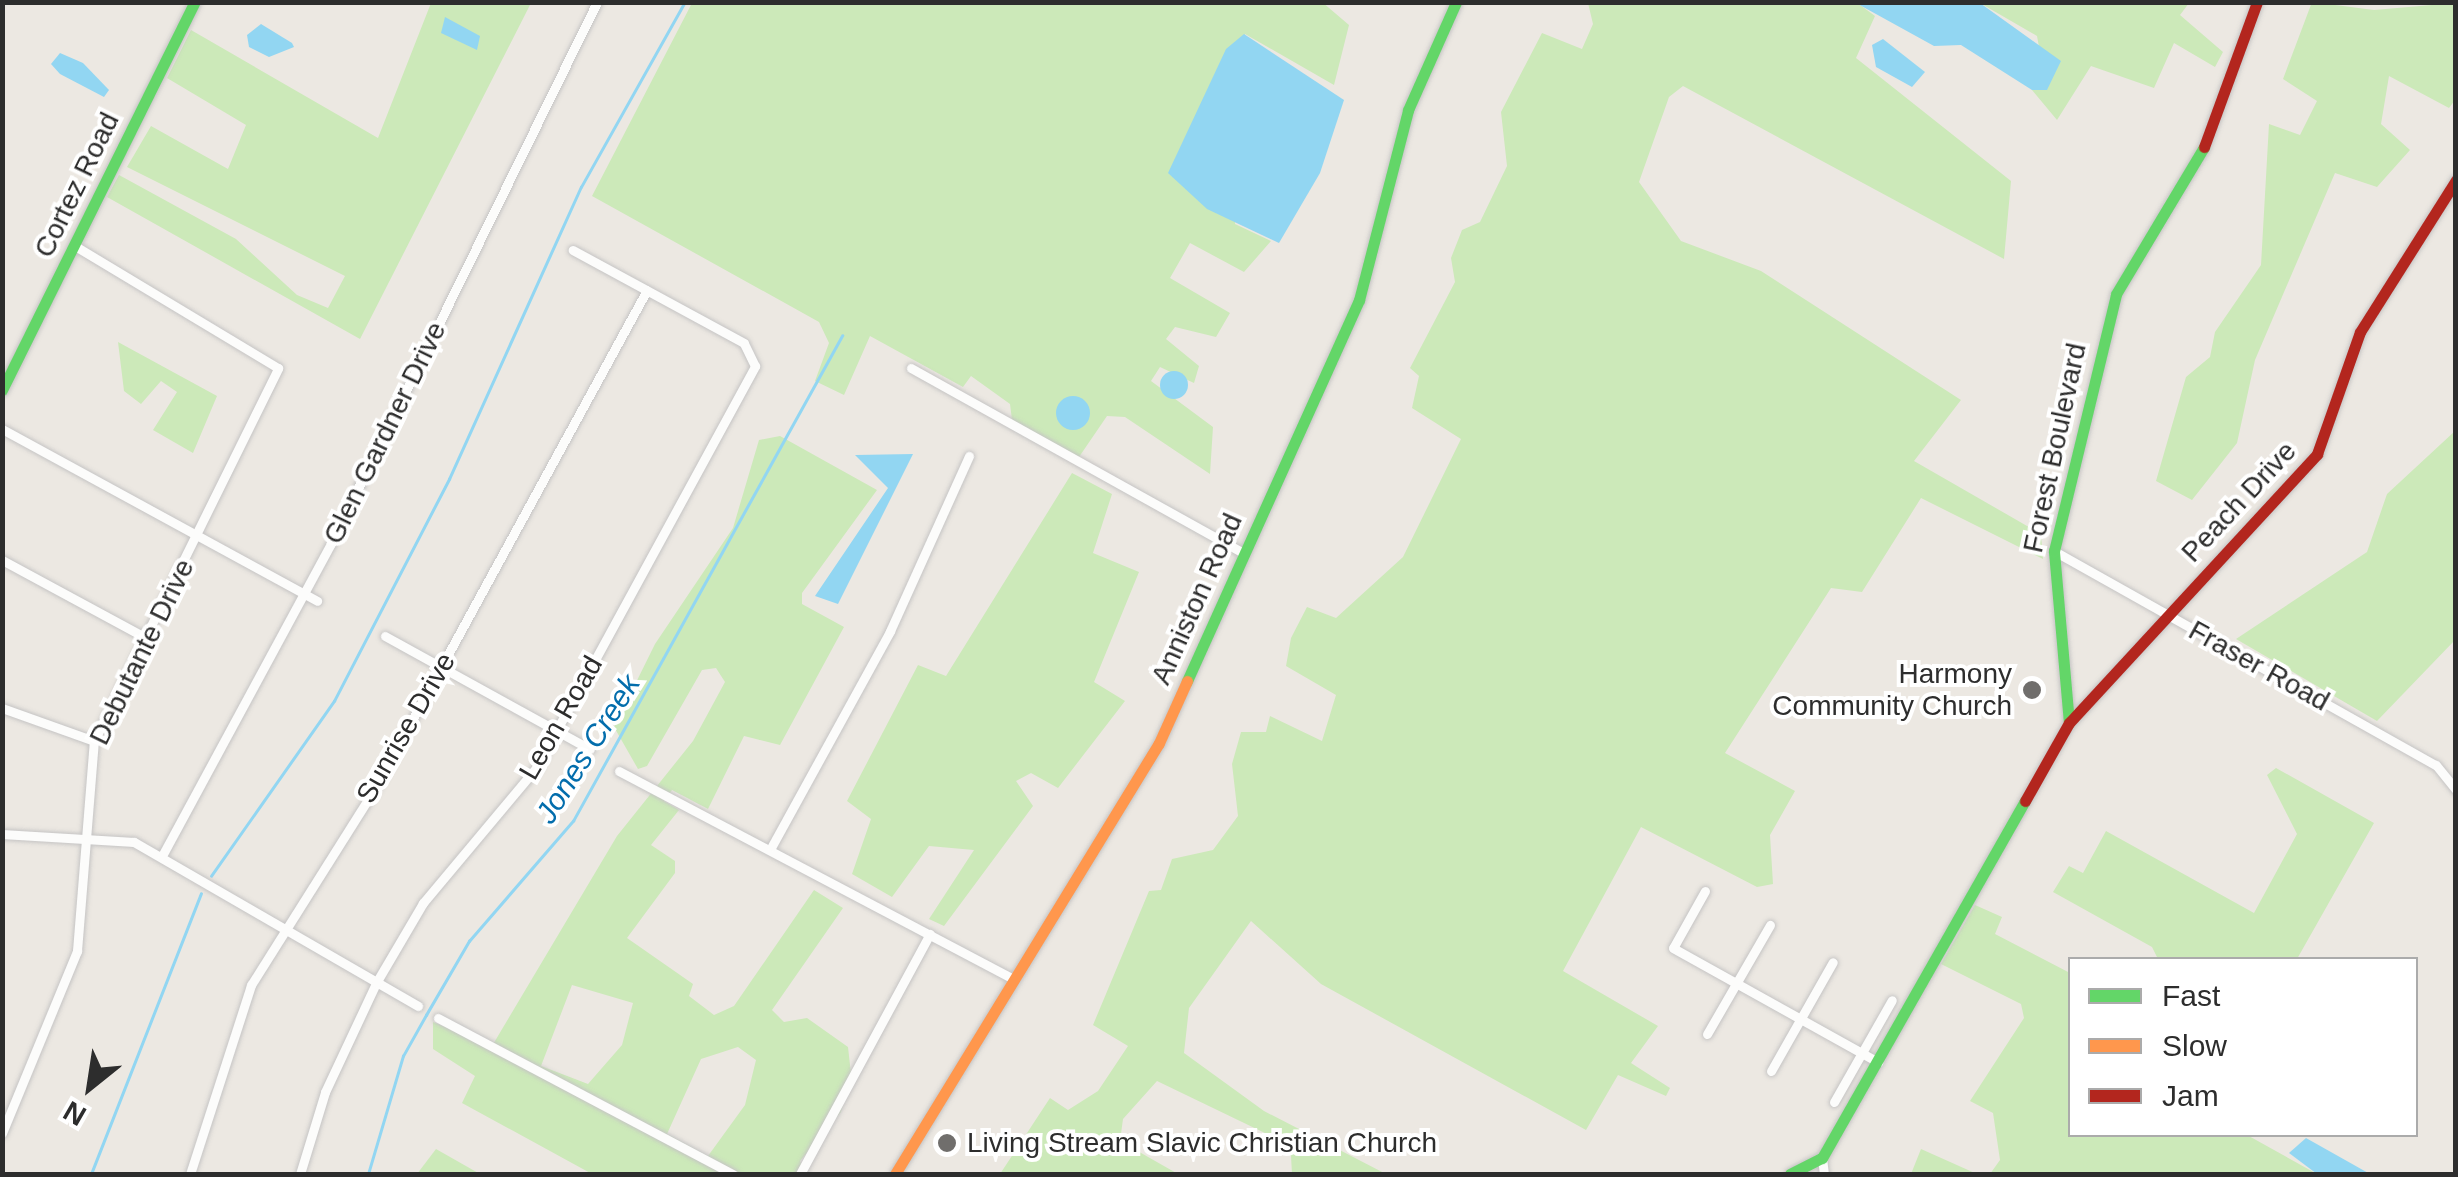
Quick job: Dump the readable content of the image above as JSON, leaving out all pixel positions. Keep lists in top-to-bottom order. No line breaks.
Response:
{"streets":{"street":["Cortez Road","Glen Gardner Drive","Forest Boulevard","Peach Drive","Anniston Road","Debutante Drive","Fraser Road","Leon Road","Sunrise Drive"]},"crossings":[["Cortez Road","Debutante Drive"],["Forest Boulevard","Peach Drive"],["Forest Boulevard","Fraser Road"],["Peach Drive","Fraser Road"],["Leon Road","Sunrise Drive"]],"water":["Jones Creek"],"places":["Harmony Community Church","Living Stream Slavic Christian Church"],"legend":["Fast","Slow","Jam"],"north":"bottom left"}
